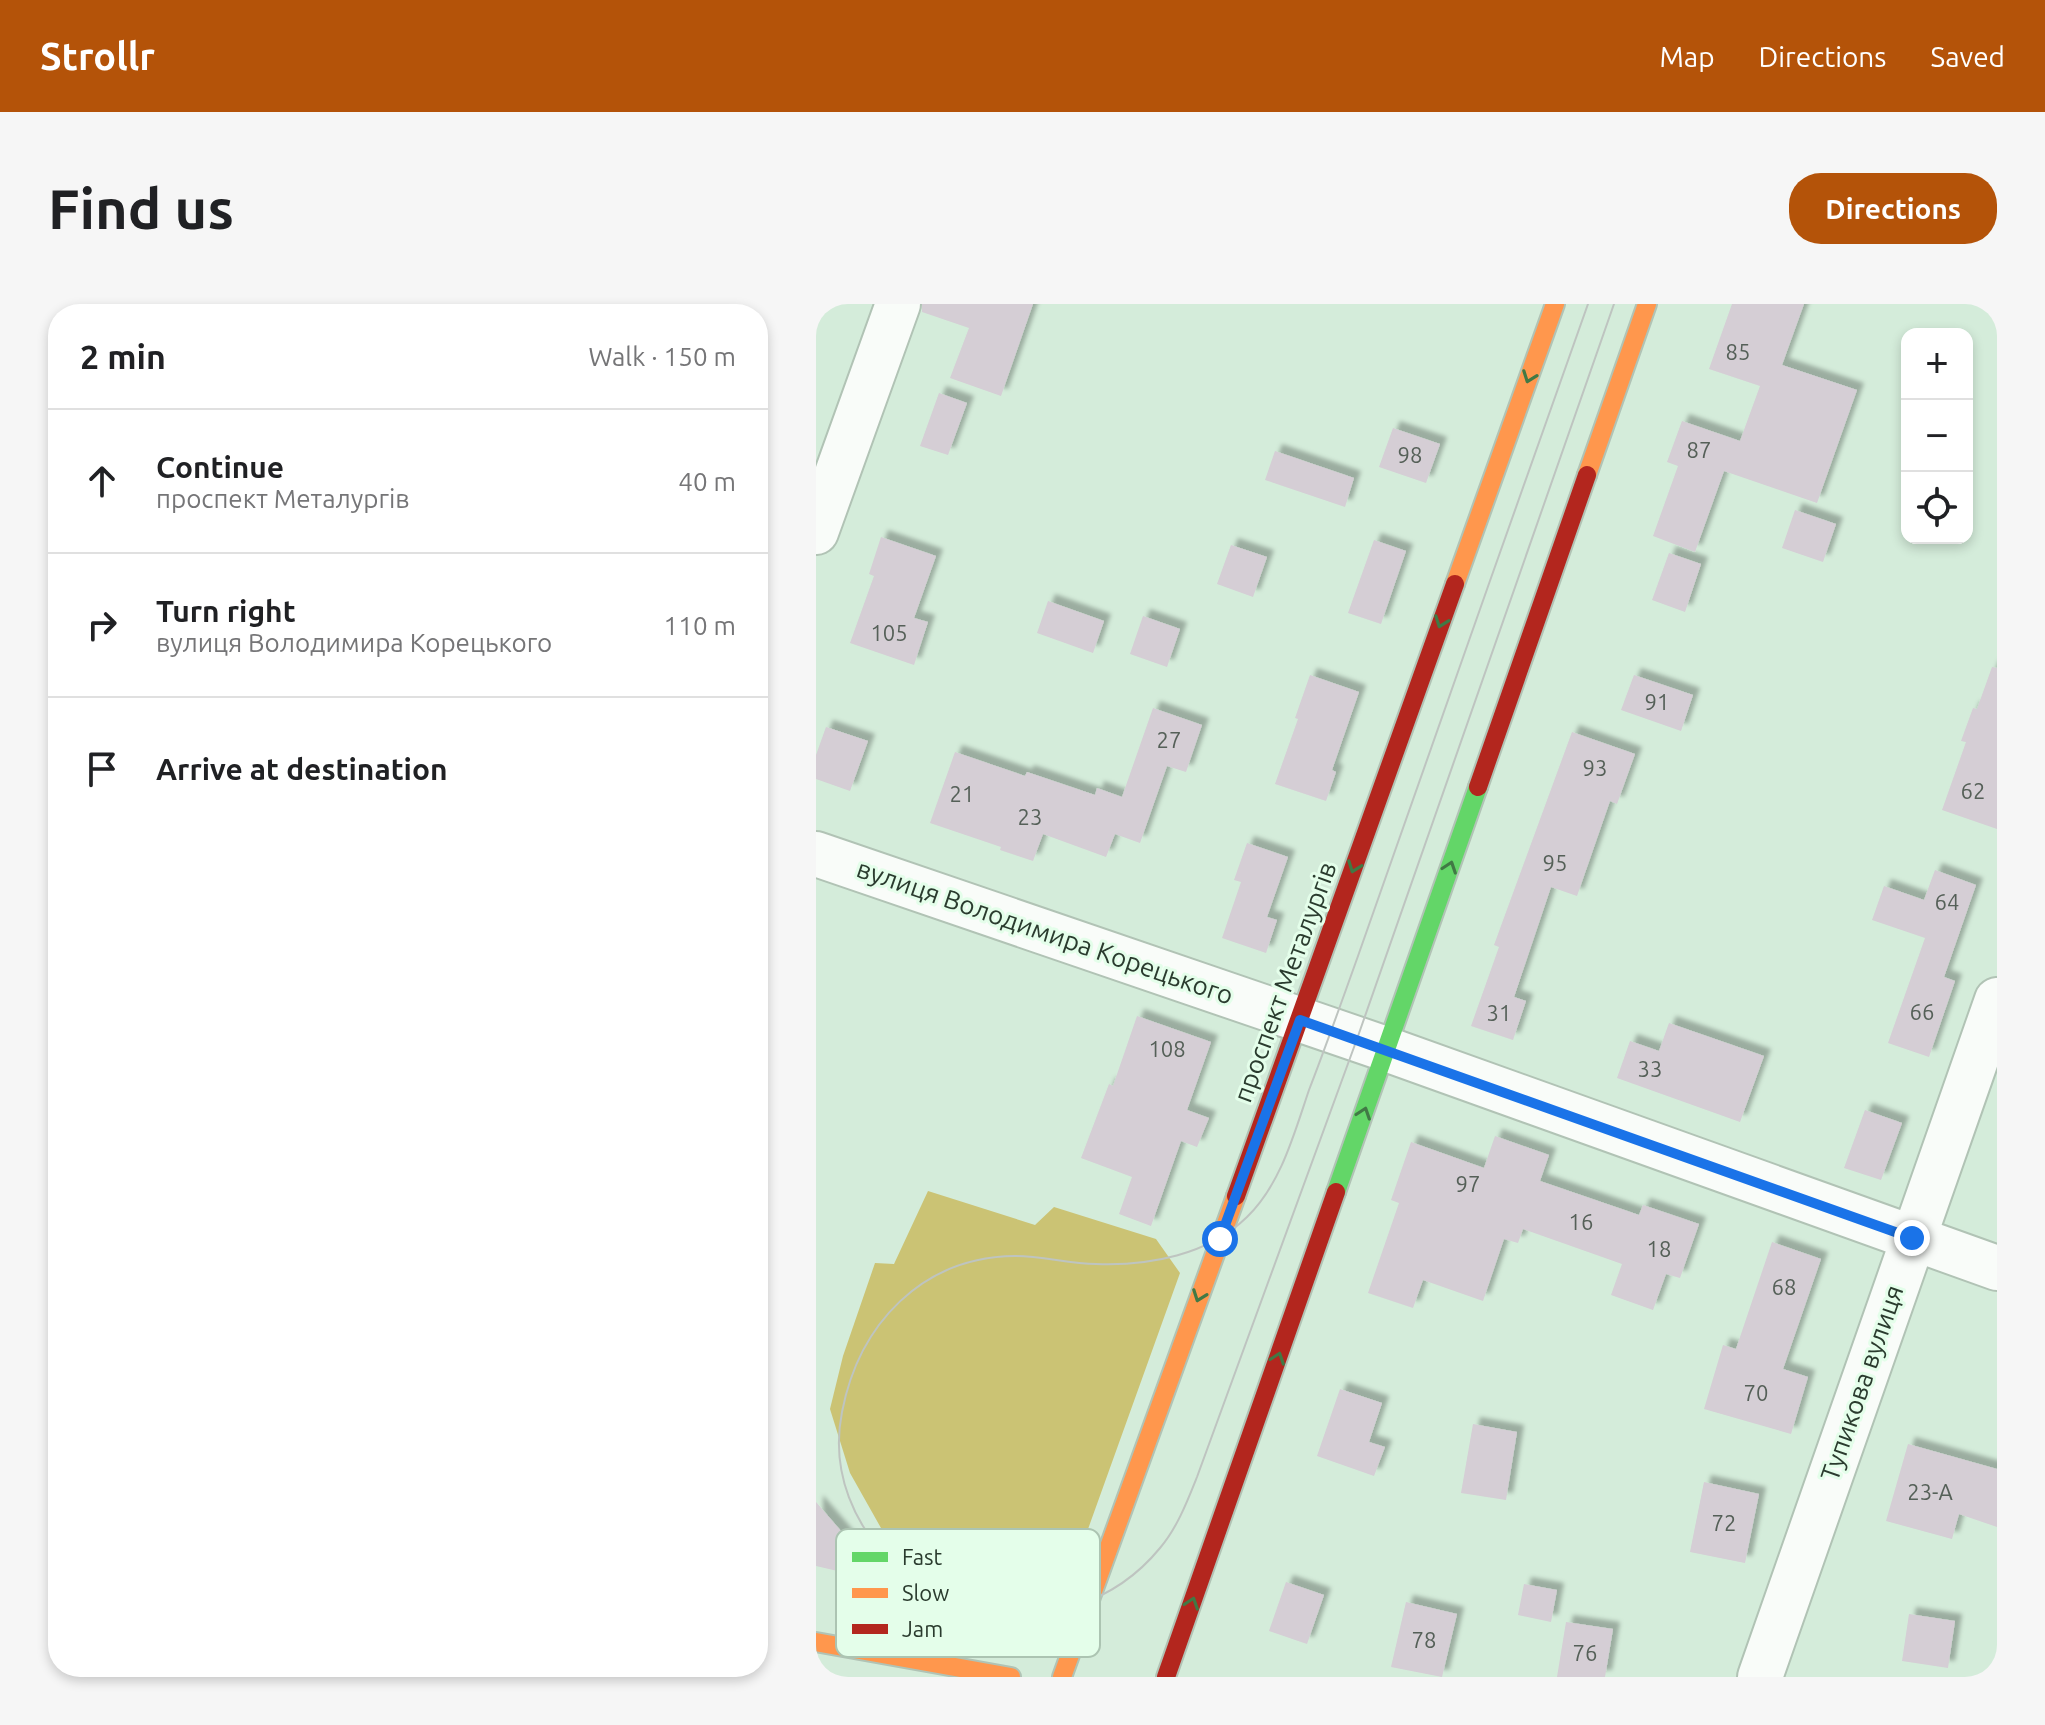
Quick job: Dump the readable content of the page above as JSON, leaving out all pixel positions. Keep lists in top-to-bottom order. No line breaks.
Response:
{"streets":{"main road":["проспект Металургів"],"street":["вулиця Володимира Корецького","Тупикова вулиця"]},"crossings":[["вулиця Володимира Корецького","проспект Металургів"],["вулиця Володимира Корецького","Тупикова вулиця"]],"house_numbers":["85","87","98","105","91","27","93","62","21","23","95","64","66","31","108","33","97","16","18","68","70","23-А","72","78","76"],"legend":["Fast","Slow","Jam"],"page":{"header":"Strollr","nav":["Map","Directions","Saved"],"buttons":"Directions","title":"Find us","heading":["2 min","Walk · 150 m"],"map_buttons":["+","−"],"list":[["Continue","проспект Металургів","40 m"],["Turn right","вулиця Володимира Корецького","110 m"],"Arrive at destination"]}}
